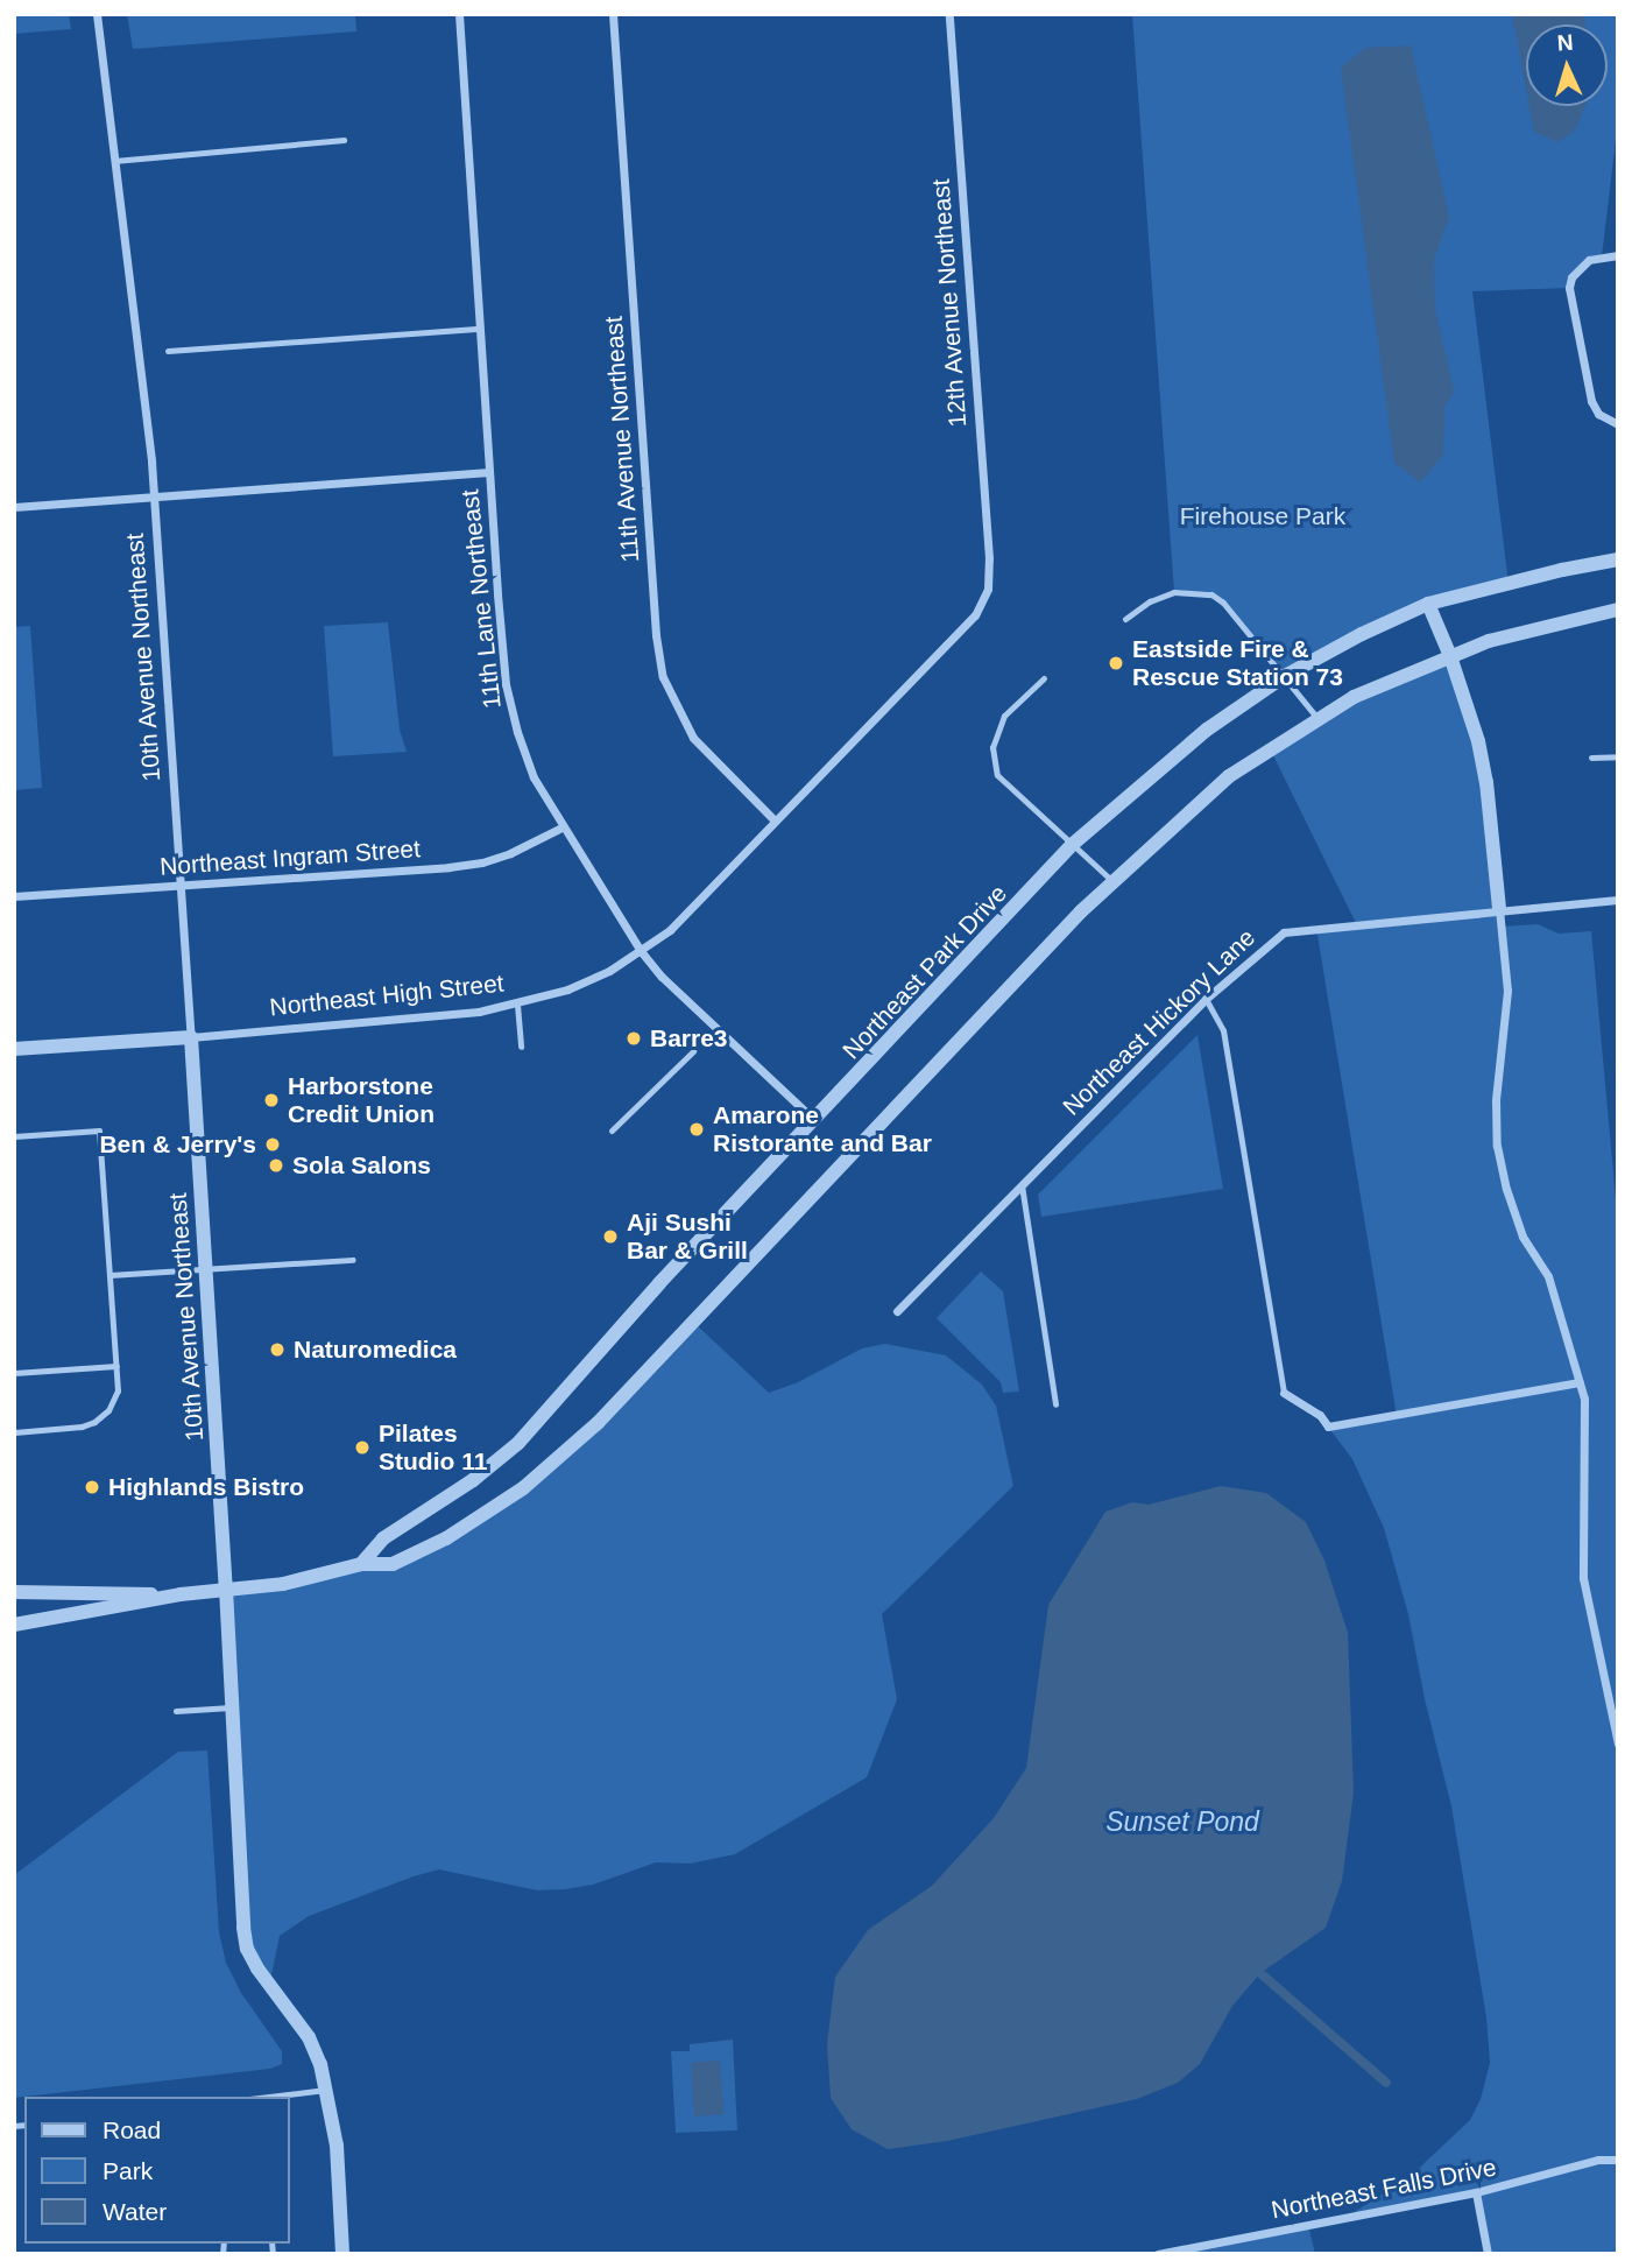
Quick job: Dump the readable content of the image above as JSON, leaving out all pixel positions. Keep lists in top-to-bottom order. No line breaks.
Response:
{"streets":{"street":["12th Avenue Northeast","11th Avenue Northeast","11th Lane Northeast","10th Avenue Northeast","Northeast Ingram Street","Northeast Park Drive","Northeast High Street","Northeast Hickory Lane","Northeast Falls Drive"]},"crossings":[["12th Avenue Northeast","Northeast High Street"],["11th Avenue Northeast","Northeast High Street"],["11th Lane Northeast","Northeast Ingram Street"],["11th Lane Northeast","Northeast Park Drive"],["11th Lane Northeast","Northeast High Street"],["10th Avenue Northeast","Northeast Ingram Street"],["10th Avenue Northeast","Northeast High Street"]],"water":["Sunset Pond"],"parks":["Firehouse Park"],"places":["Eastside Fire & Rescue Station 73","Barre3","Harborstone Credit Union","Amarone Ristorante and Bar","Ben & Jerry's","Sola Salons","Aji Sushi Bar & Grill","Naturomedica","Pilates Studio 11","Highlands Bistro"],"legend":["Road","Park","Water"],"north":"top"}
